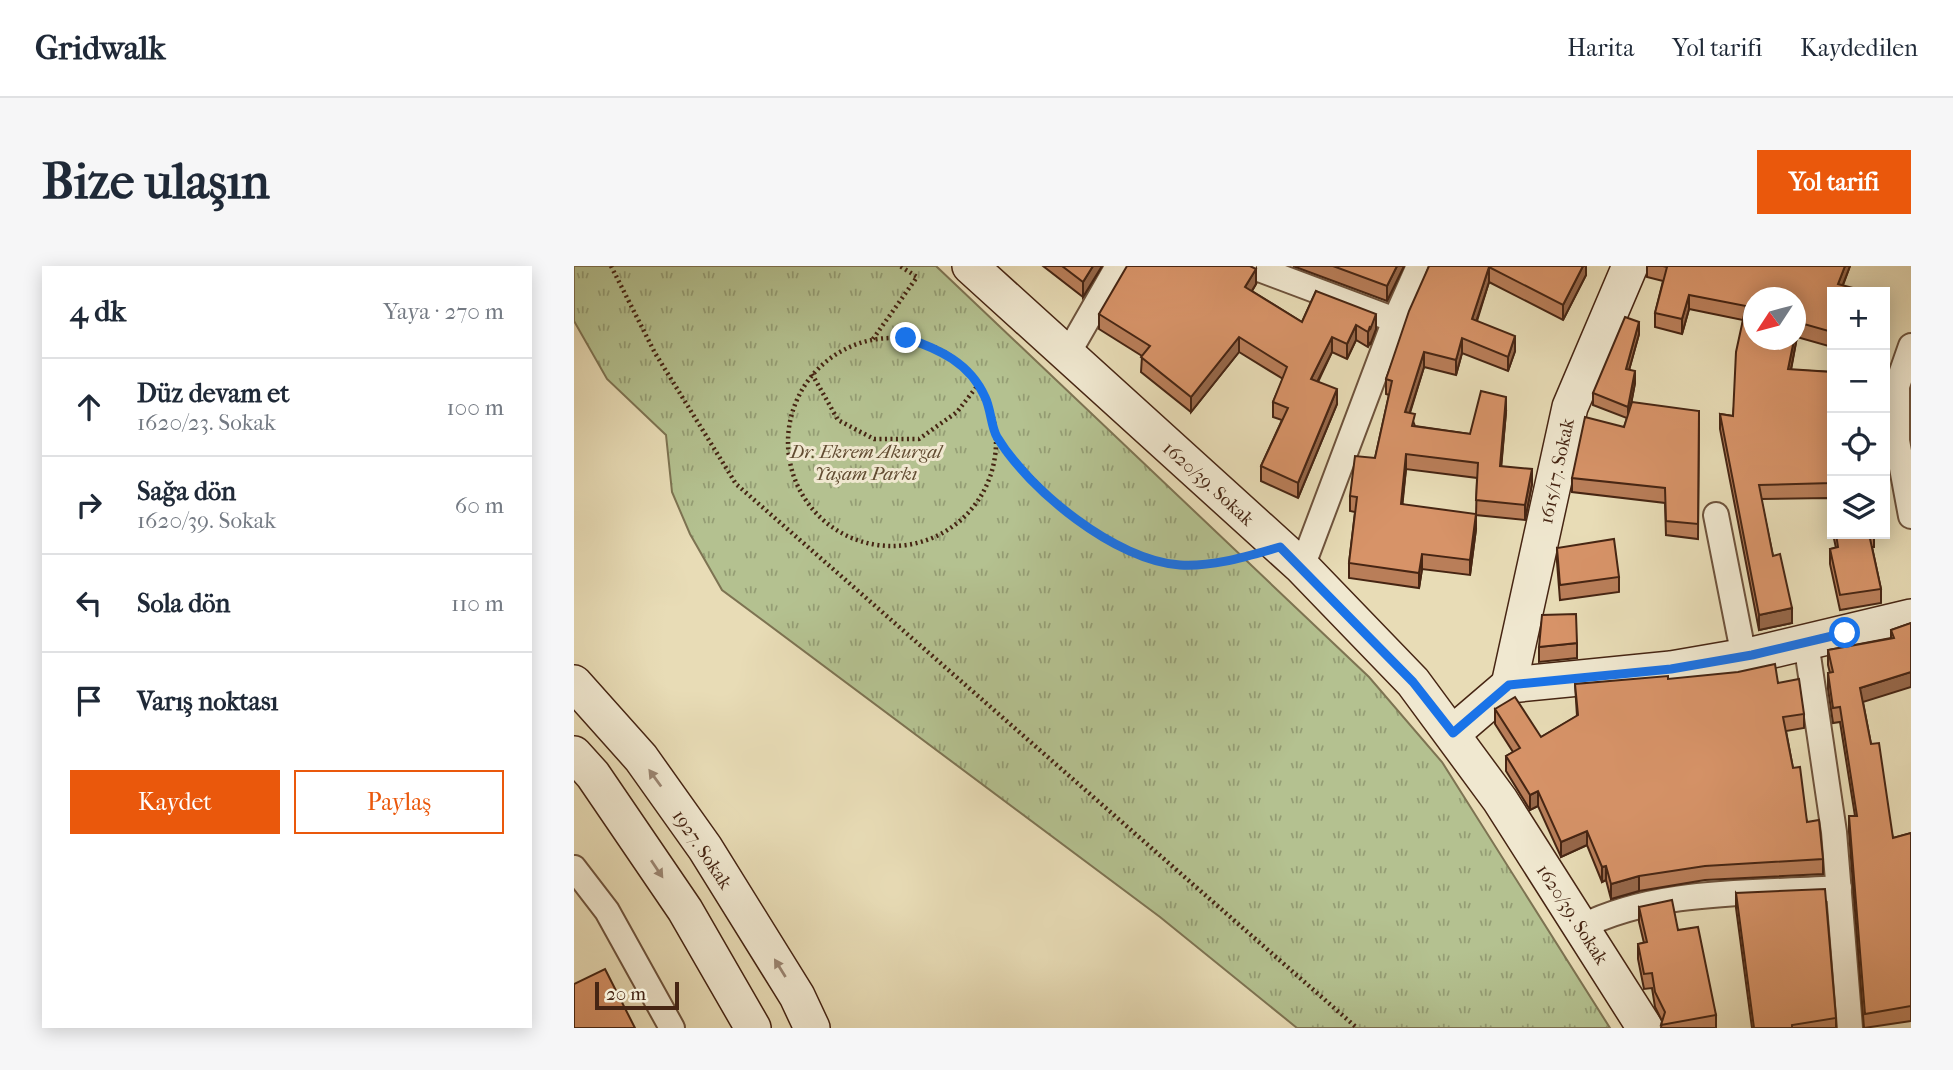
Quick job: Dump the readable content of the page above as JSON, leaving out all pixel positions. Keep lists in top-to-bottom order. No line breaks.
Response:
{"streets":{"main road":["1615/17. Sokak","1620/39. Sokak","1927. Sokak"]},"parks":["Dr. Ekrem Akurgal Yaşam Parkı"],"scale_bar":"20 m","north":"bottom left","page":{"header":"Gridwalk","nav":["Harita","Yol tarifi","Kaydedilen"],"buttons":["Yol tarifi",["Kaydet","Paylaş"]],"title":"Bize ulaşın","heading":["4 dk","Yaya · 270 m"],"map_buttons":["+","−"],"list":[["Düz devam et","1620/23. Sokak","100 m"],["Sağa dön","1620/39. Sokak","60 m"],["Sola dön","110 m"],"Varış noktası"],"scale":"20 m"}}
